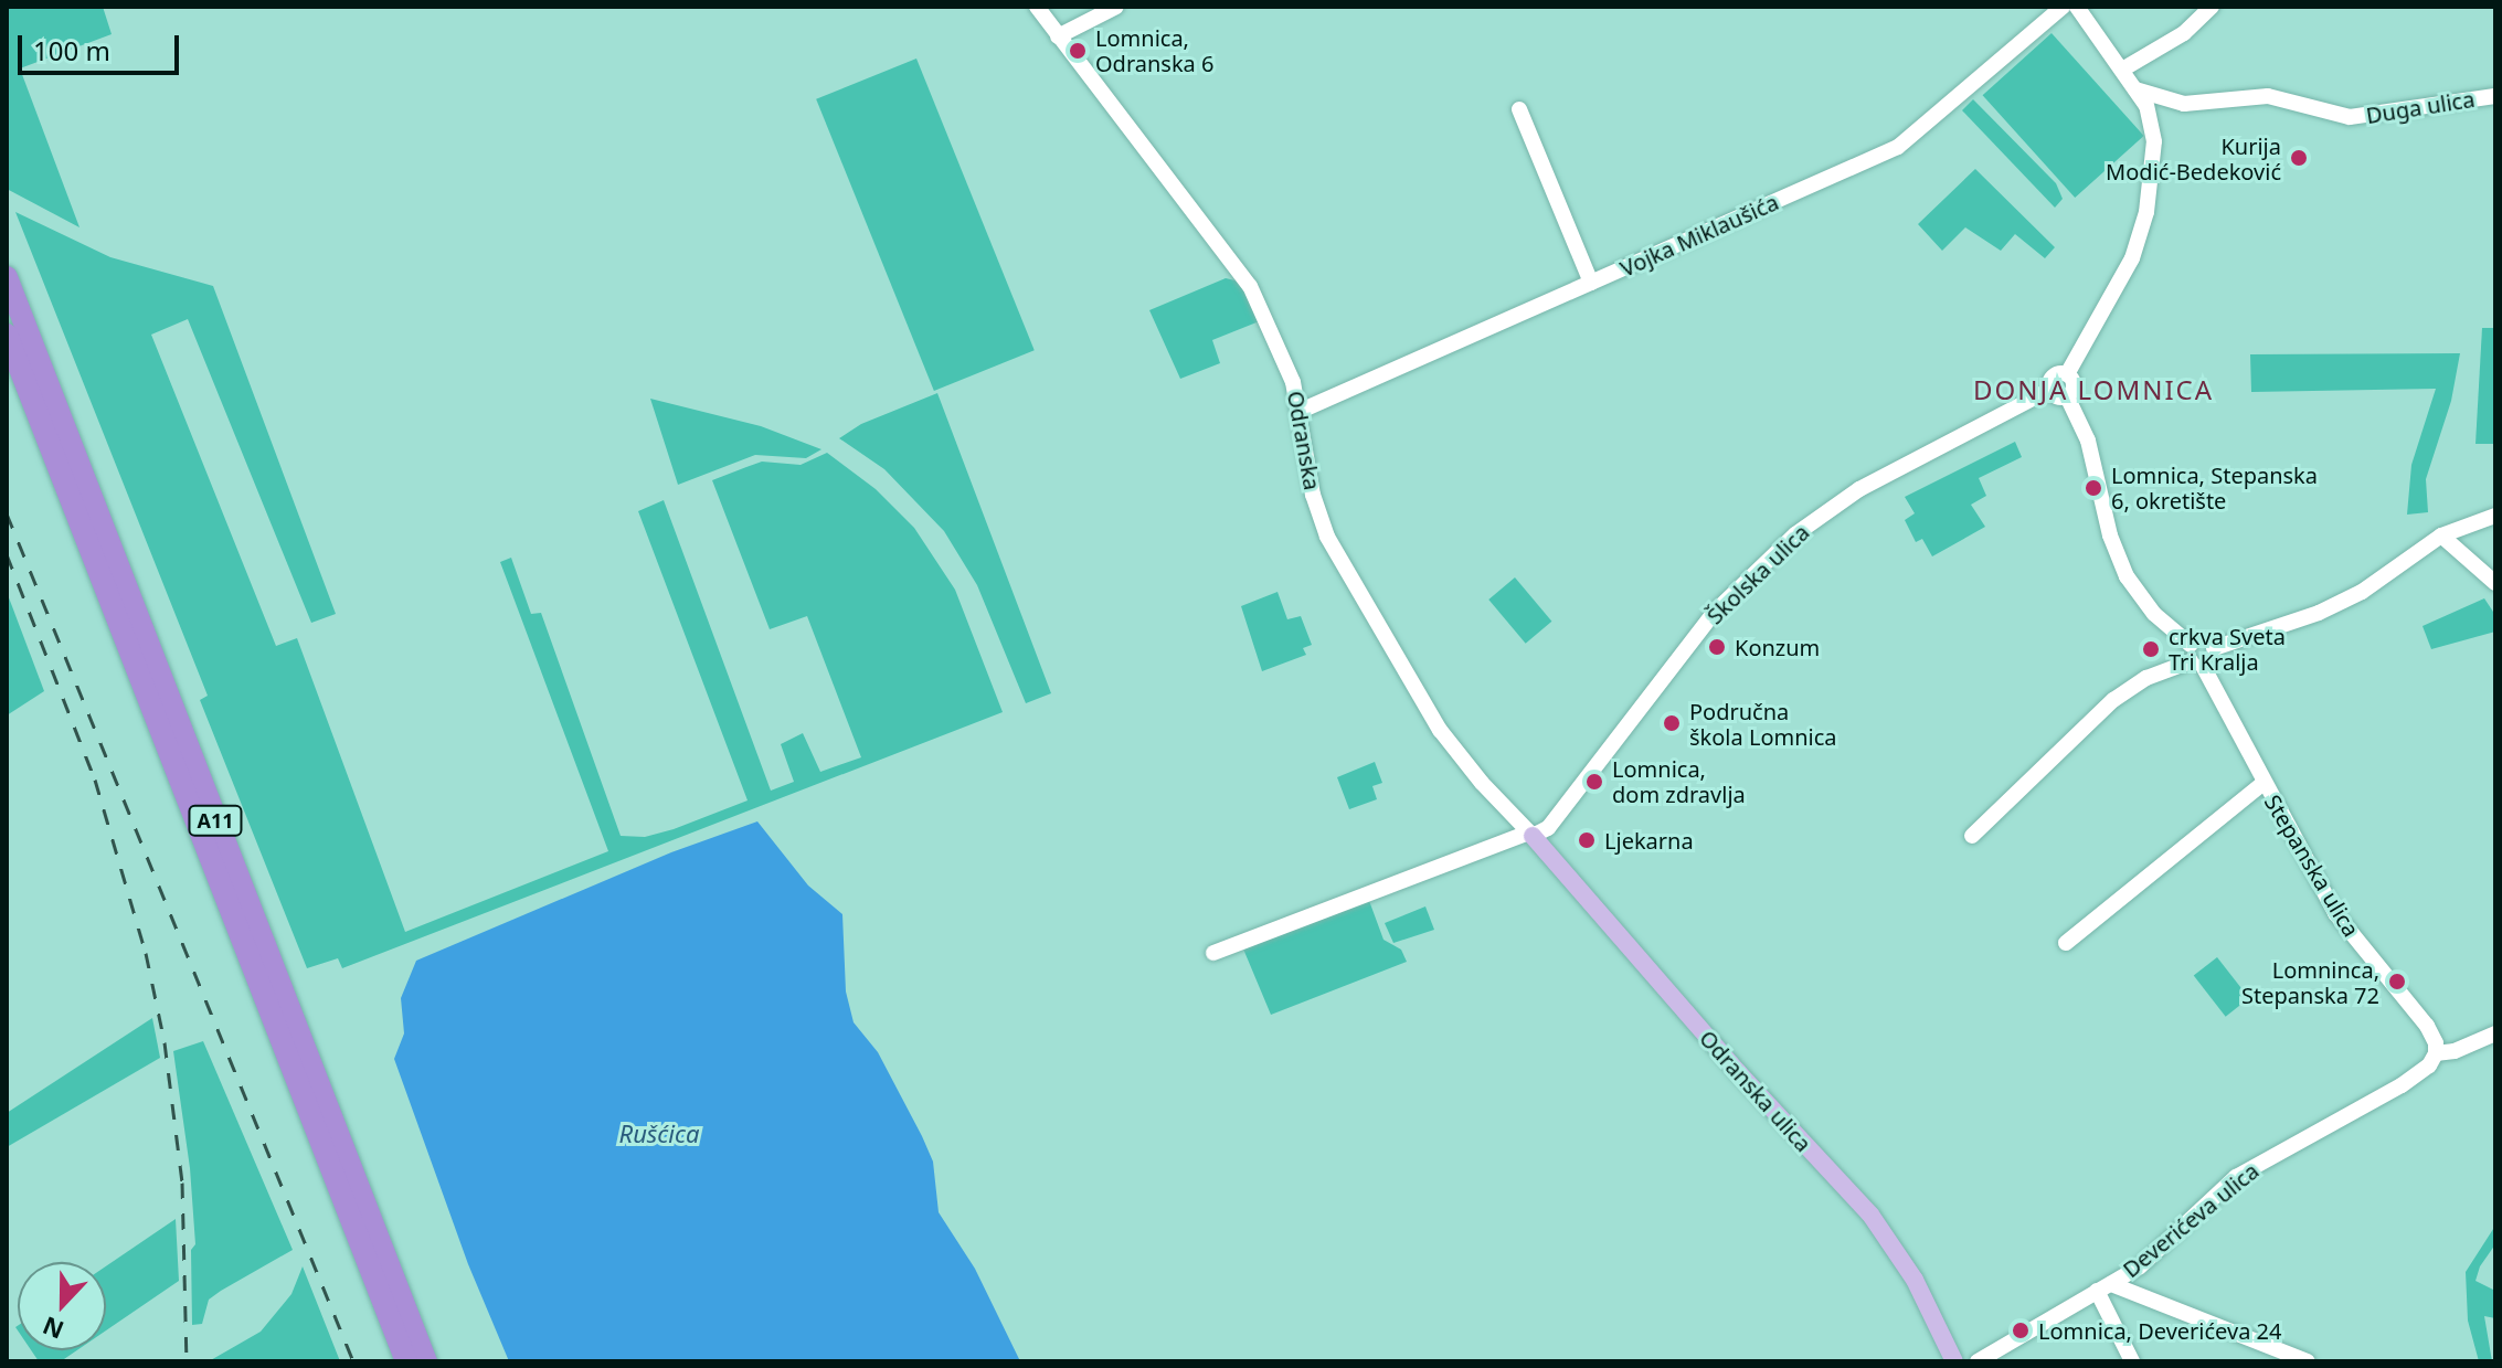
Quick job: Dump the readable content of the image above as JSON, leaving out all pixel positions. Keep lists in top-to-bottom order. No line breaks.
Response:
{"streets":{"highway":["A11"],"main road":["Odranska ulica"],"street":["Duga ulica","Vojka Miklaušića","Odranska","Školska ulica","Stepanska ulica","Deverićeva ulica"]},"crossings":[["Duga ulica","Školska ulica"],["Vojka Miklaušića","Odranska"],["Odranska","Školska ulica"],["Odranska","Odranska ulica"],["Školska ulica","Odranska ulica"],["Stepanska ulica","Deverićeva ulica"]],"districts":["DONJA LOMNICA"],"water":["Rušćica"],"places":["Lomnica, Odranska 6","Kurija Modić-Bedeković","Lomnica, Stepanska 6, okretište","Konzum","crkva Sveta Tri Kralja","Područna škola Lomnica","Lomnica, dom zdravlja","Ljekarna","Lomninca, Stepanska 72","Lomnica, Deverićeva 24"],"scale_bar":"100 m","north":"bottom"}
